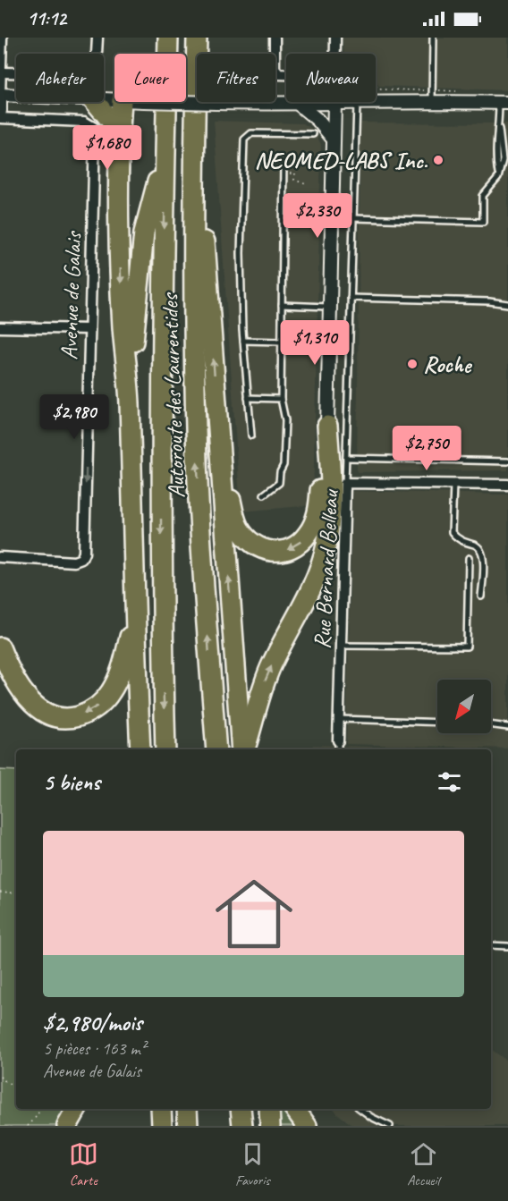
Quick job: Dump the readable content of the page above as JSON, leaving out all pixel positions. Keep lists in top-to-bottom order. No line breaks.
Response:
{"streets":{"highway":["Autoroute des Laurentides"],"street":["Avenue de Galais","Rue Bernard Belleau"]},"places":["NEOMED-LABS Inc.","Roche"],"north":"bottom left","page":{"status":"11:12","chip":["Acheter","Louer","Filtres","Nouveau"],"price":["$1,680","$2,330","$1,310","$2,980","$2,750"],"heading":"5 biens","list":[{"name":"$2,980/mois","note":"5 pièces · 163 m² · Avenue de Galais"}],"tabs":["Carte","Favoris","Accueil"]}}
